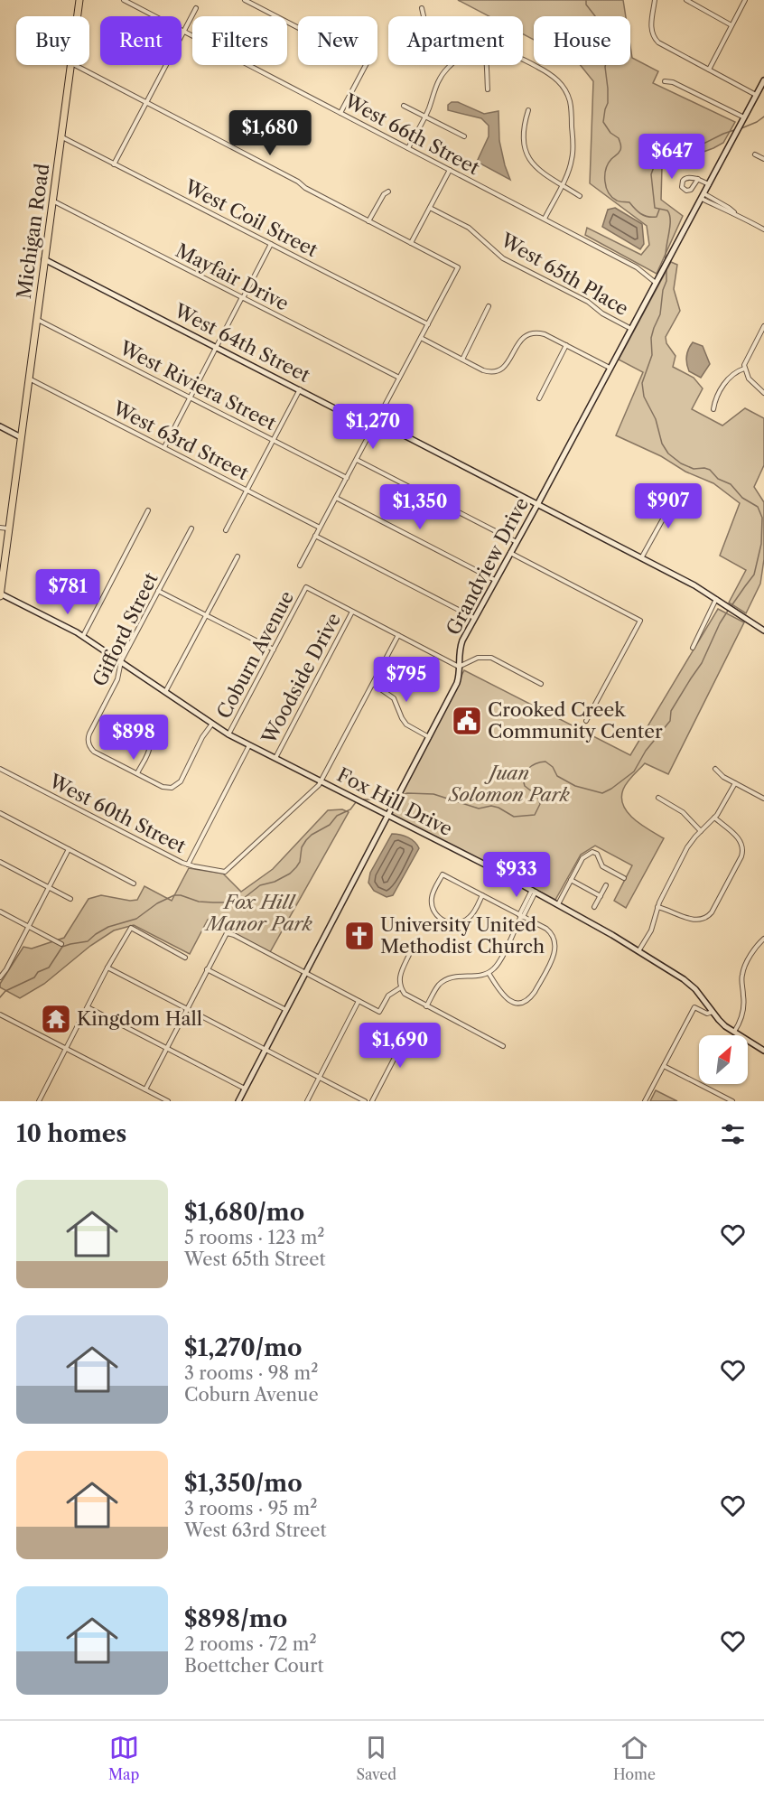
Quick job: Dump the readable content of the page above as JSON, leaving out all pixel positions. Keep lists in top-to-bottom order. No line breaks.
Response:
{"streets":{"main road":["Michigan Road"],"street":["West 66th Street","West Coil Street","West 65th Place","Mayfair Drive","West 64th Street","West Riviera Street","West 63rd Street","Grandview Drive","Gifford Street","Coburn Avenue","Woodside Drive","Fox Hill Drive","West 60th Street"]},"crossings":[["West 66th Street","Grandview Drive"],["West Coil Street","Michigan Road"],["Michigan Road","Mayfair Drive"],["Michigan Road","West 64th Street"],["Michigan Road","West Riviera Street"],["Michigan Road","West 63rd Street"],["Michigan Road","Fox Hill Drive"],["West 65th Place","Grandview Drive"],["West 64th Street","Grandview Drive"],["Grandview Drive","Fox Hill Drive"],["Gifford Street","Coburn Avenue"],["Gifford Street","Fox Hill Drive"],["Coburn Avenue","Woodside Drive"],["Coburn Avenue","Fox Hill Drive"],["Woodside Drive","Fox Hill Drive"],["Woodside Drive","West 60th Street"],["Fox Hill Drive","West 60th Street"]],"parks":["Juan Solomon Park","Fox Hill Manor Park"],"places":{"public building":["Crooked Creek Community Center"],"church":["University United Methodist Church"],"temple":["Kingdom Hall"]},"north":"top right","page":{"chip":["Buy","Rent","Filters","New","Apartment","House"],"price":["$1,680","$647","$1,270","$907","$1,350","$781","$795","$898","$933","$1,690"],"heading":"10 homes","list":[{"name":"$1,680/mo","note":"5 rooms · 123 m² · West 65th Street"},{"name":"$1,270/mo","note":"3 rooms · 98 m² · Coburn Avenue"},{"name":"$1,350/mo","note":"3 rooms · 95 m² · West 63rd Street"},{"name":"$898/mo","note":"2 rooms · 72 m² · Boettcher Court"}],"tabs":["Map","Saved","Home"]}}
